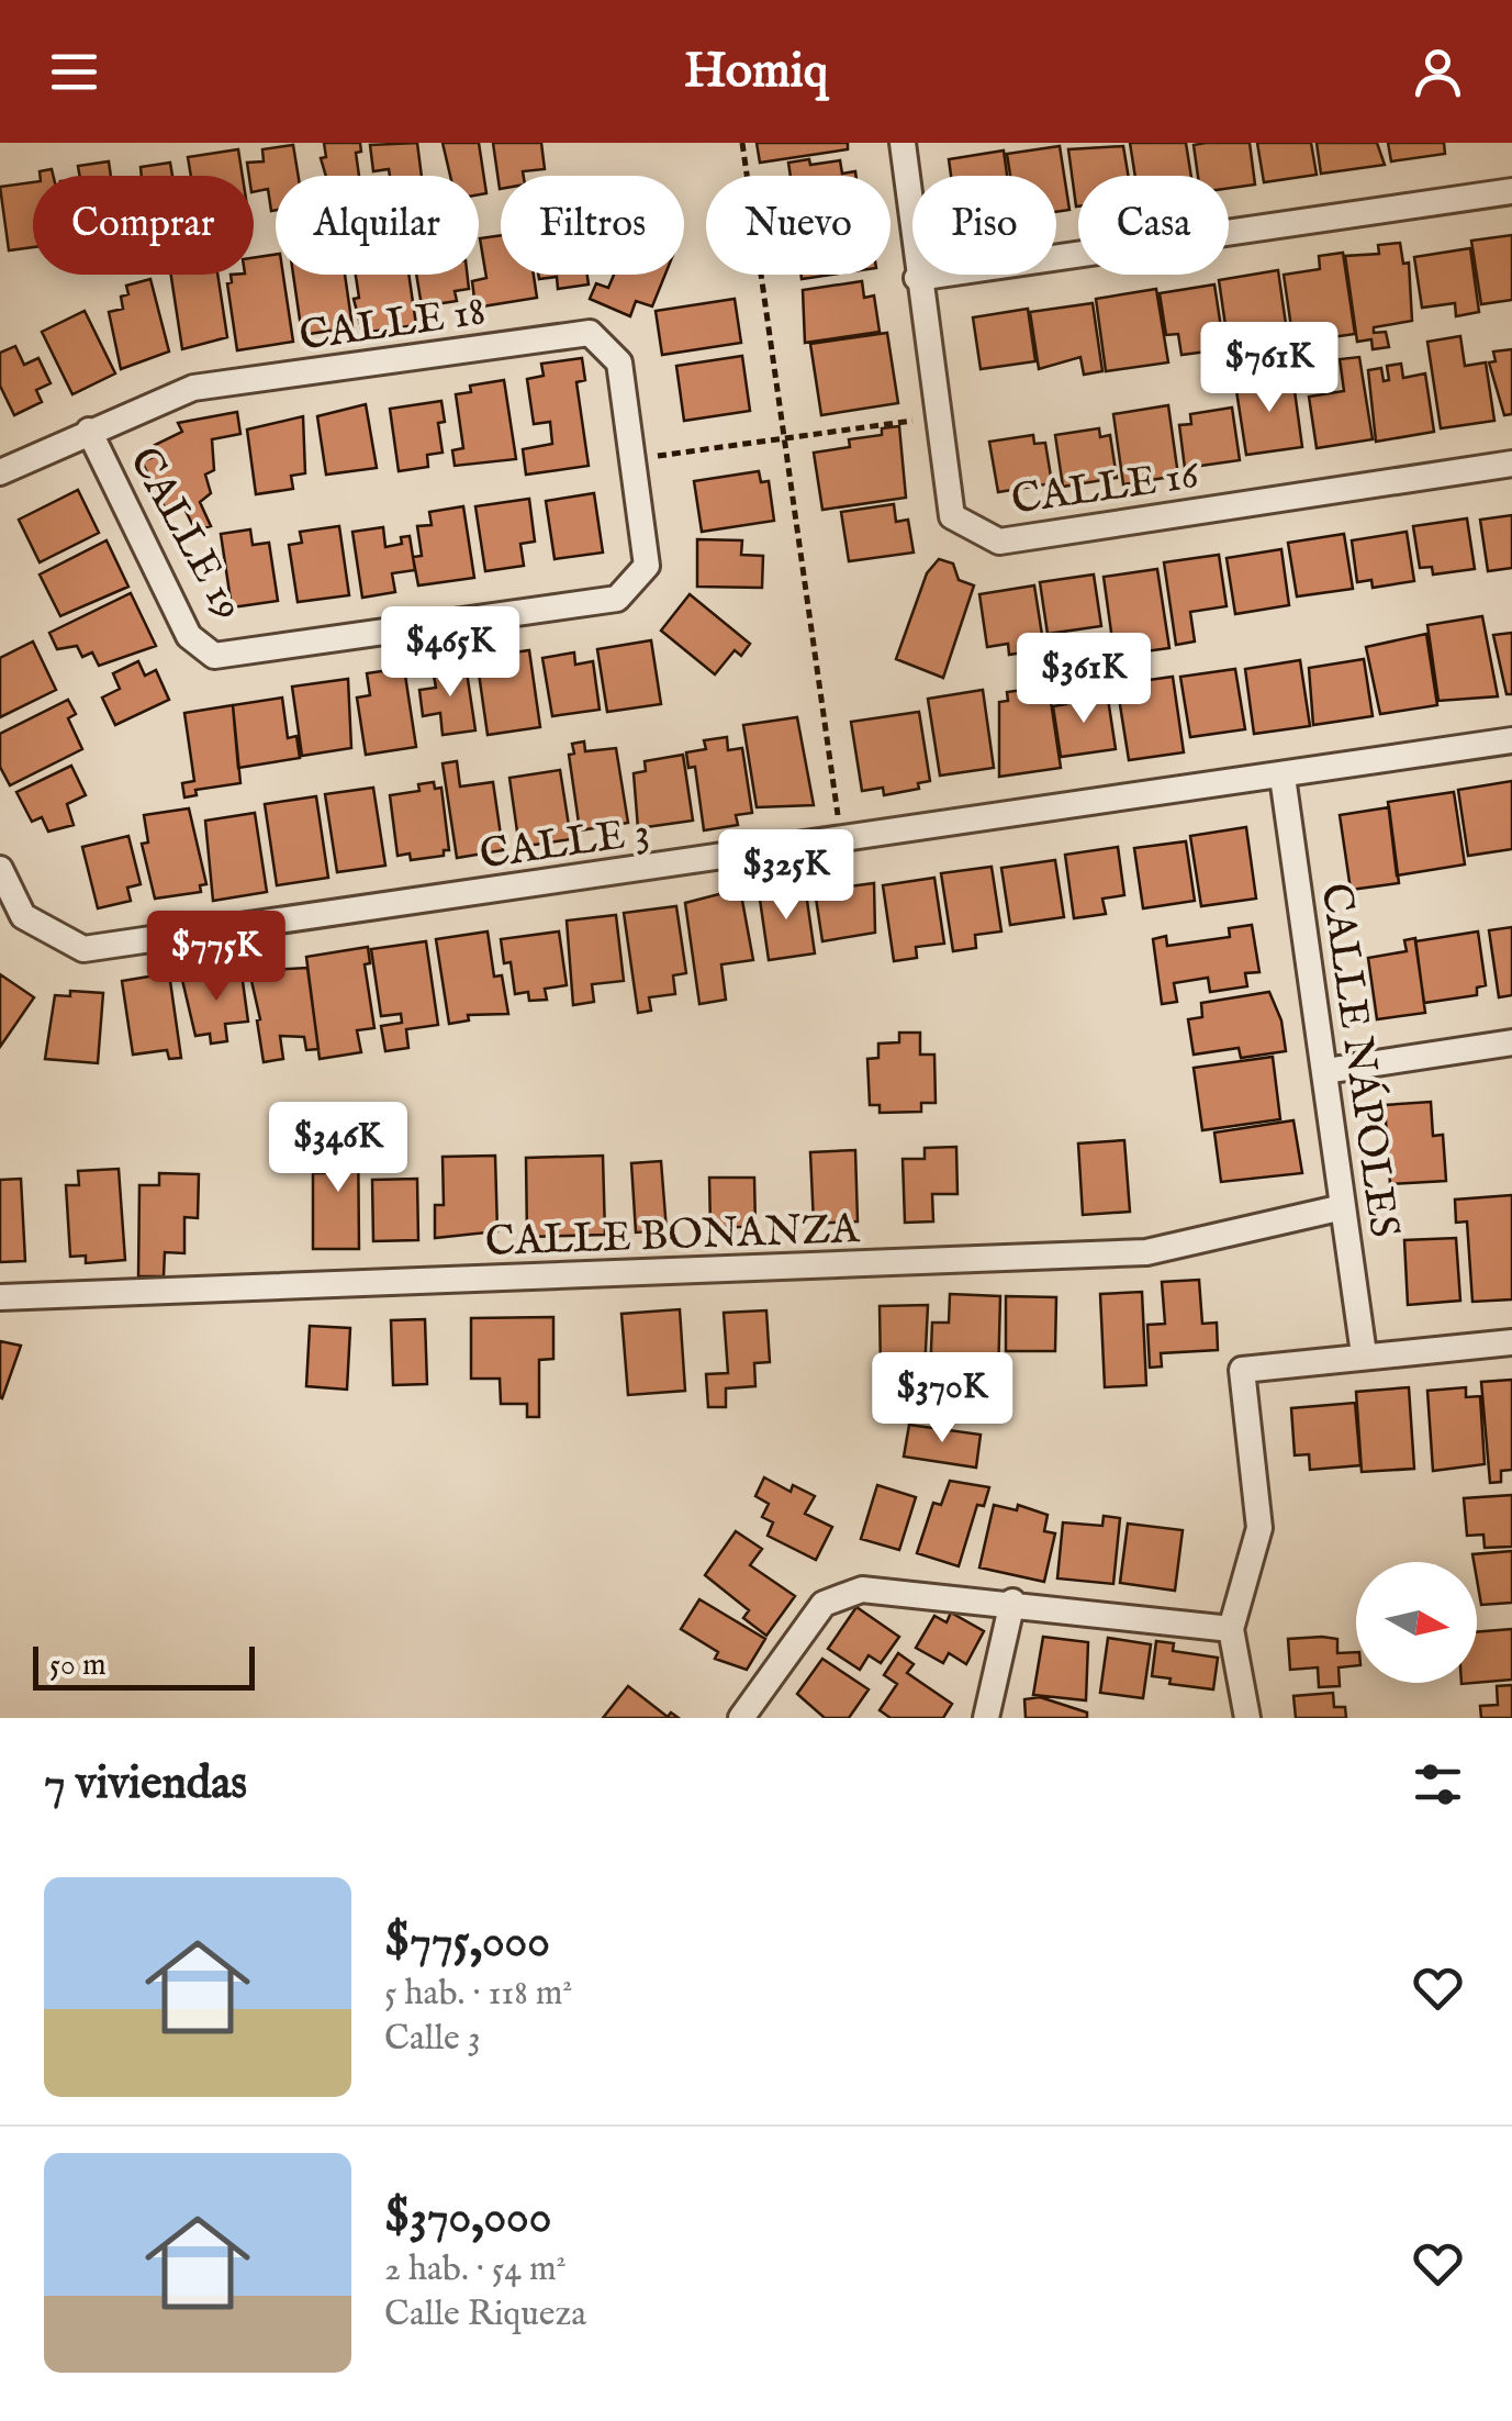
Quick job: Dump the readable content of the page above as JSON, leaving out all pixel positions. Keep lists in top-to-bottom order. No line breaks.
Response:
{"streets":{"street":["CALLE 18","CALLE 16","CALLE 19","CALLE 3","CALLE NÁPOLES","CALLE BONANZA"]},"crossings":[["CALLE 18","CALLE 19"],["CALLE 3","CALLE NÁPOLES"],["CALLE NÁPOLES","CALLE BONANZA"]],"scale_bar":"50 m","north":"right","page":{"header":"Homiq","chip":["Comprar","Alquilar","Filtros","Nuevo","Piso","Casa"],"price":["$761K","$465K","$361K","$325K","$775K","$346K","$370K"],"scale":"50 m","heading":"7 viviendas","list":[{"name":"$775,000","note":"5 hab. · 118 m² · Calle 3"},{"name":"$370,000","note":"2 hab. · 54 m² · Calle Riqueza"}]}}
